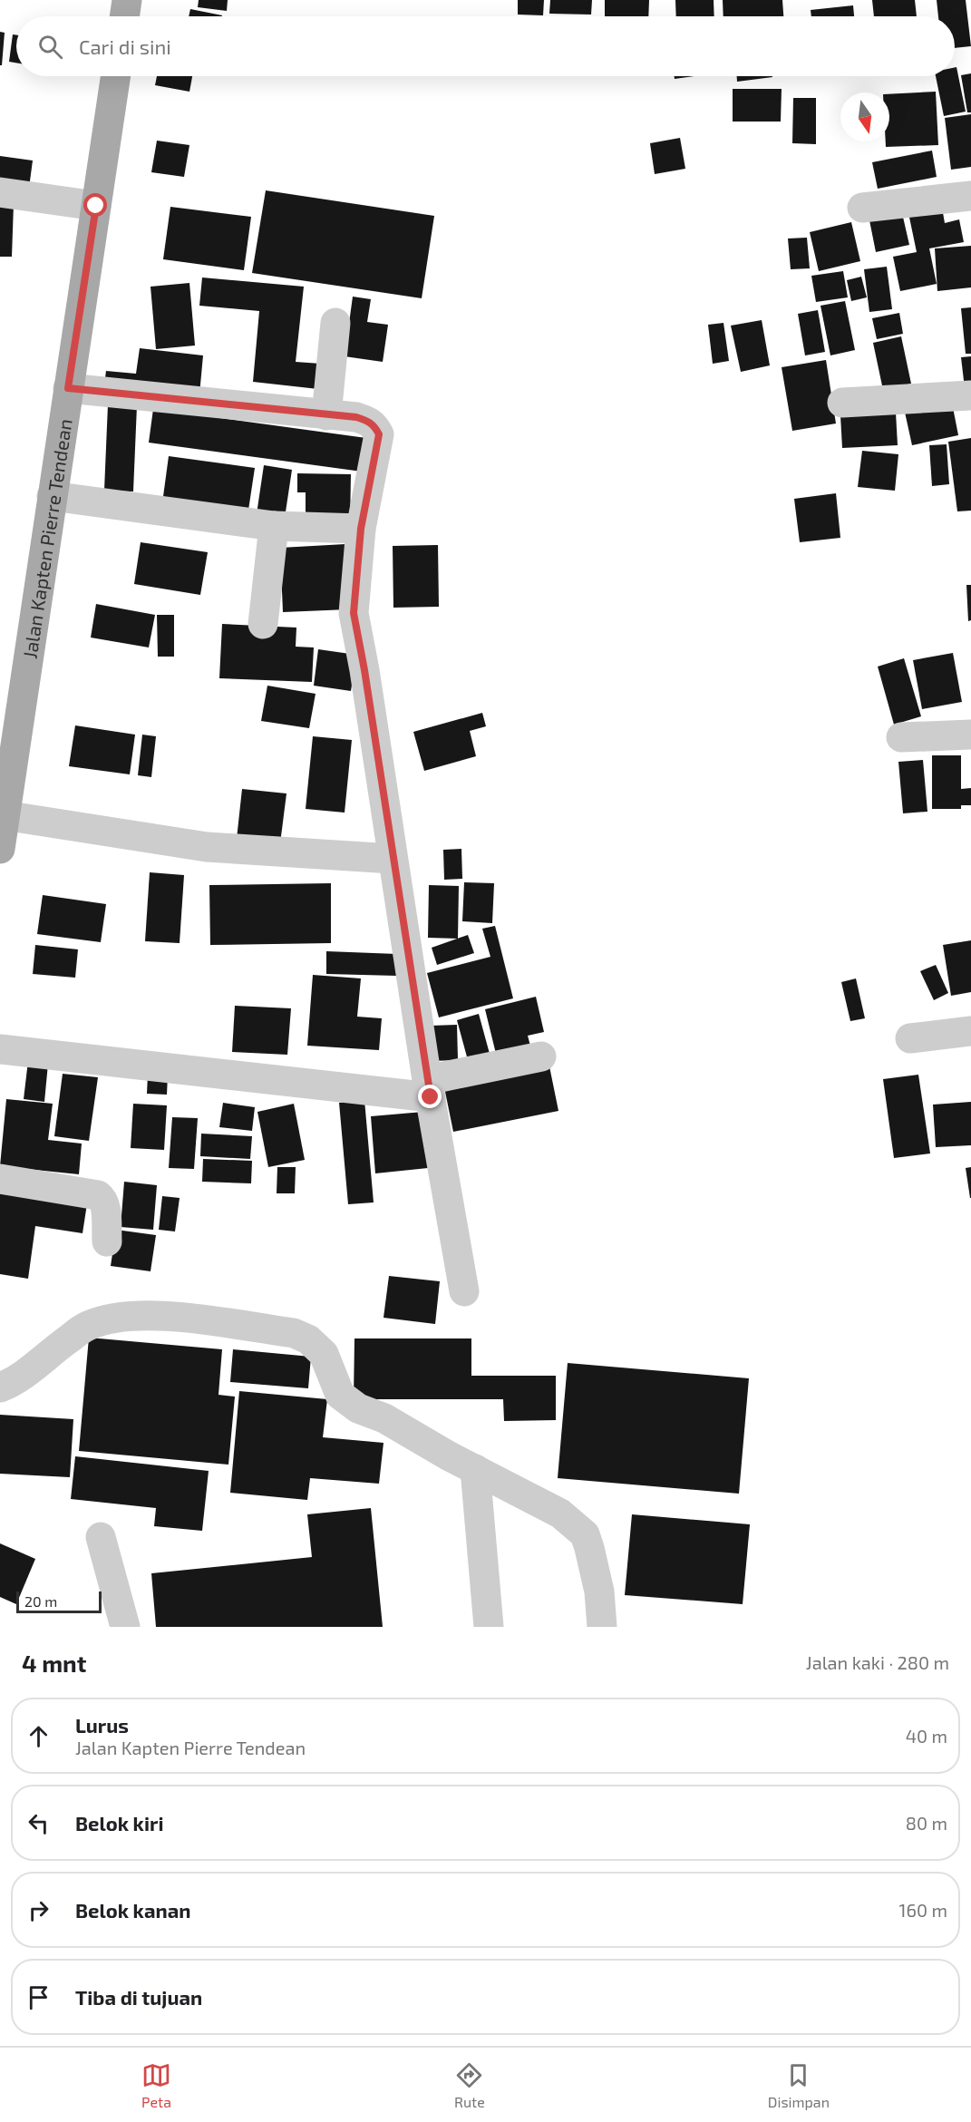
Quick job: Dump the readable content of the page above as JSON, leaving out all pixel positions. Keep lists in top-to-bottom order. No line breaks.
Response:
{"streets":{"main road":["Jalan Kapten Pierre Tendean"]},"scale_bar":"20 m","north":"bottom","page":{"search":"Cari di sini","scale":"20 m","heading":["4 mnt","Jalan kaki · 280 m"],"list":[["Lurus","Jalan Kapten Pierre Tendean","40 m"],["Belok kiri","80 m"],["Belok kanan","160 m"],"Tiba di tujuan"],"nav":["Peta","Rute","Disimpan"]}}
